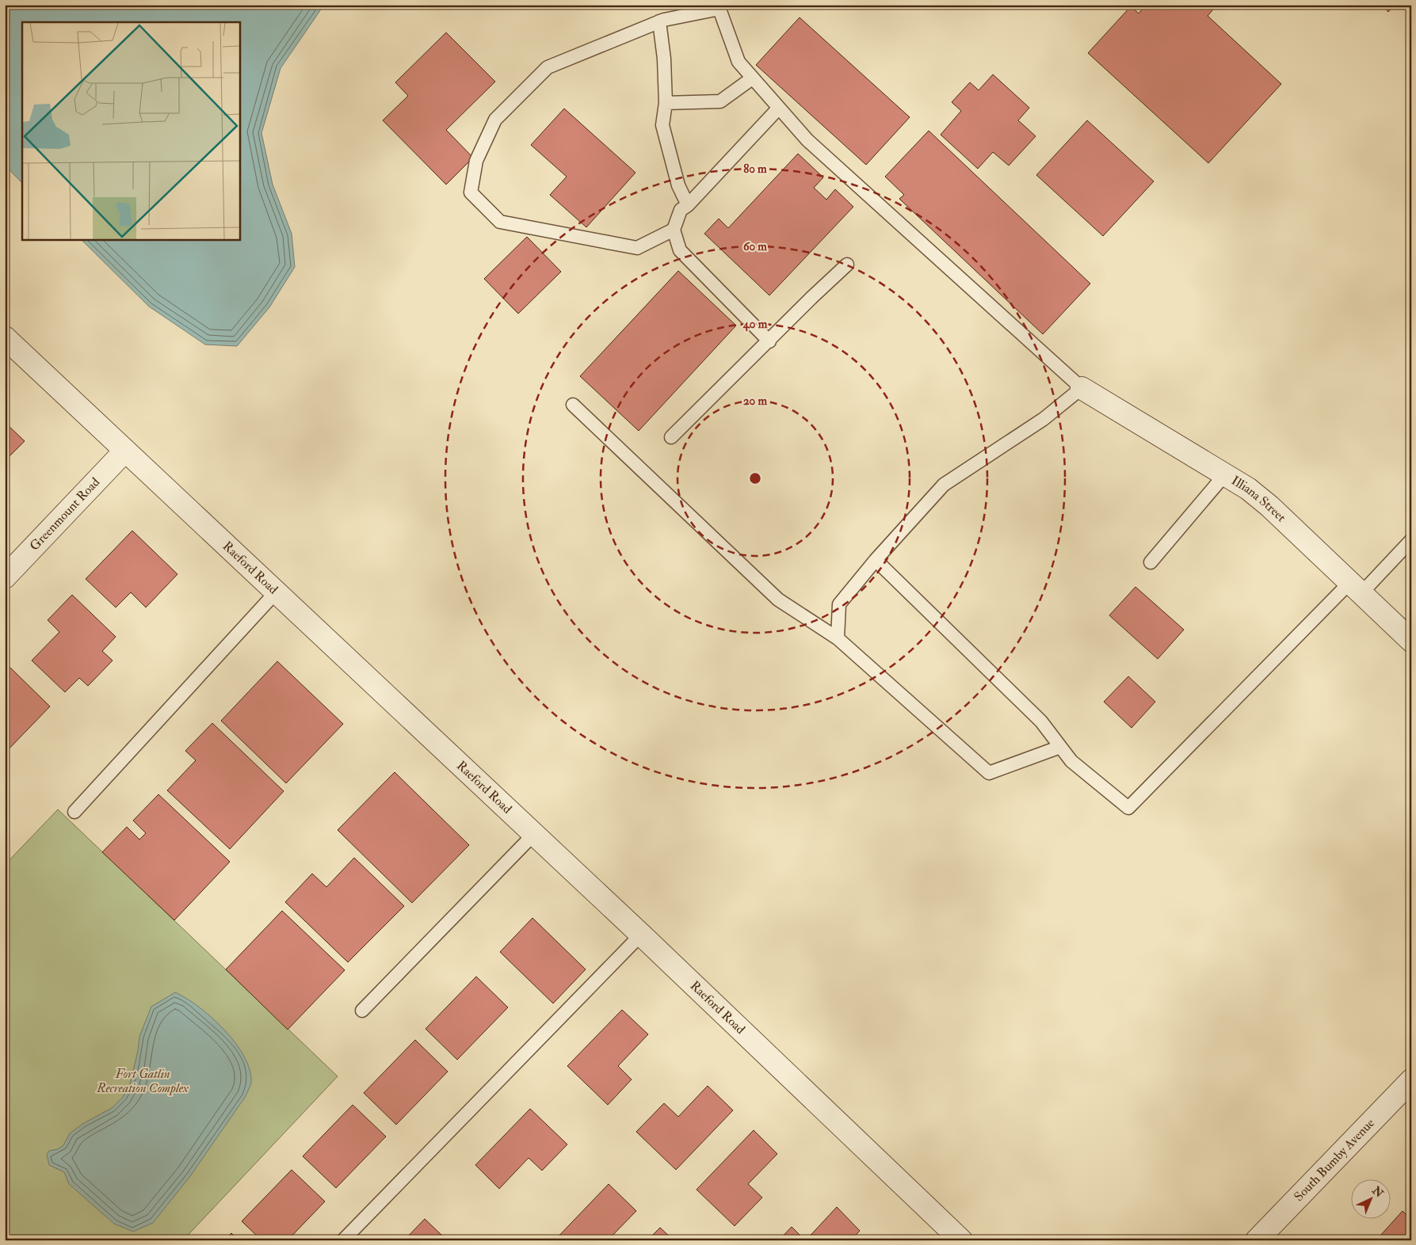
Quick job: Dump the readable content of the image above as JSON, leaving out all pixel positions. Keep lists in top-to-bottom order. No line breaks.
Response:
{"streets":{"street":["Illiana Street","Greenmount Road","Raeford Road","South Bumby Avenue"]},"crossings":[["Greenmount Road","Raeford Road"]],"parks":["Fort Gatlin Recreation Complex"],"north":"top right","rings":["80 m","60 m","40 m","20 m"]}
